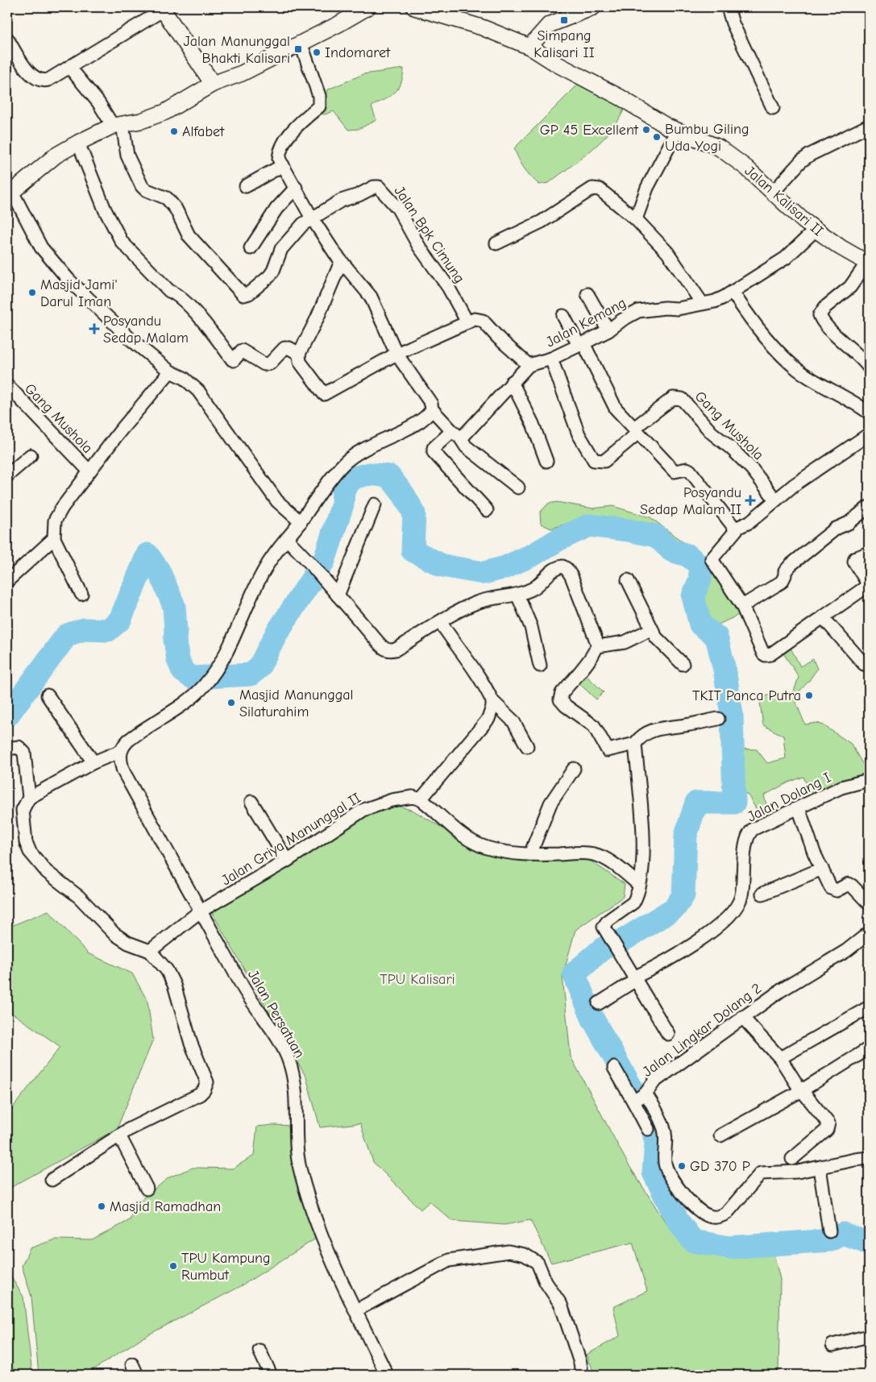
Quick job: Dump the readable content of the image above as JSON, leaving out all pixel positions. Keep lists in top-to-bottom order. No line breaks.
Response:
{"streets":{"street":["Jalan Kalisari II","Jalan Bpk Cimung","Jalan Kemang","Gang Mushola","Jalan Dolang I","Jalan Griya Manunggal II","Jalan Persatuan","Jalan Lingkar Dolang 2"]},"crossings":[["Jalan Kalisari II","Jalan Kemang"],["Jalan Kemang","Gang Mushola"],["Jalan Griya Manunggal II","Jalan Persatuan"]],"parks":["TPU Kalisari"],"places":{"transit":["Simpang Kalisari II","Jalan Manunggal Bhakti Kalisari"],"other":["Indomaret","GP 45 Excellent","Alfabet","Bumbu Giling Uda Yogi","Masjid Jami' Darul Iman","TKIT Panca Putra","Masjid Manunggal Silaturahim","GD 370 P","Masjid Ramadhan","TPU Kampung Rumbut"],"health":["Posyandu Sedap Malam","Posyandu Sedap Malam II"]}}
